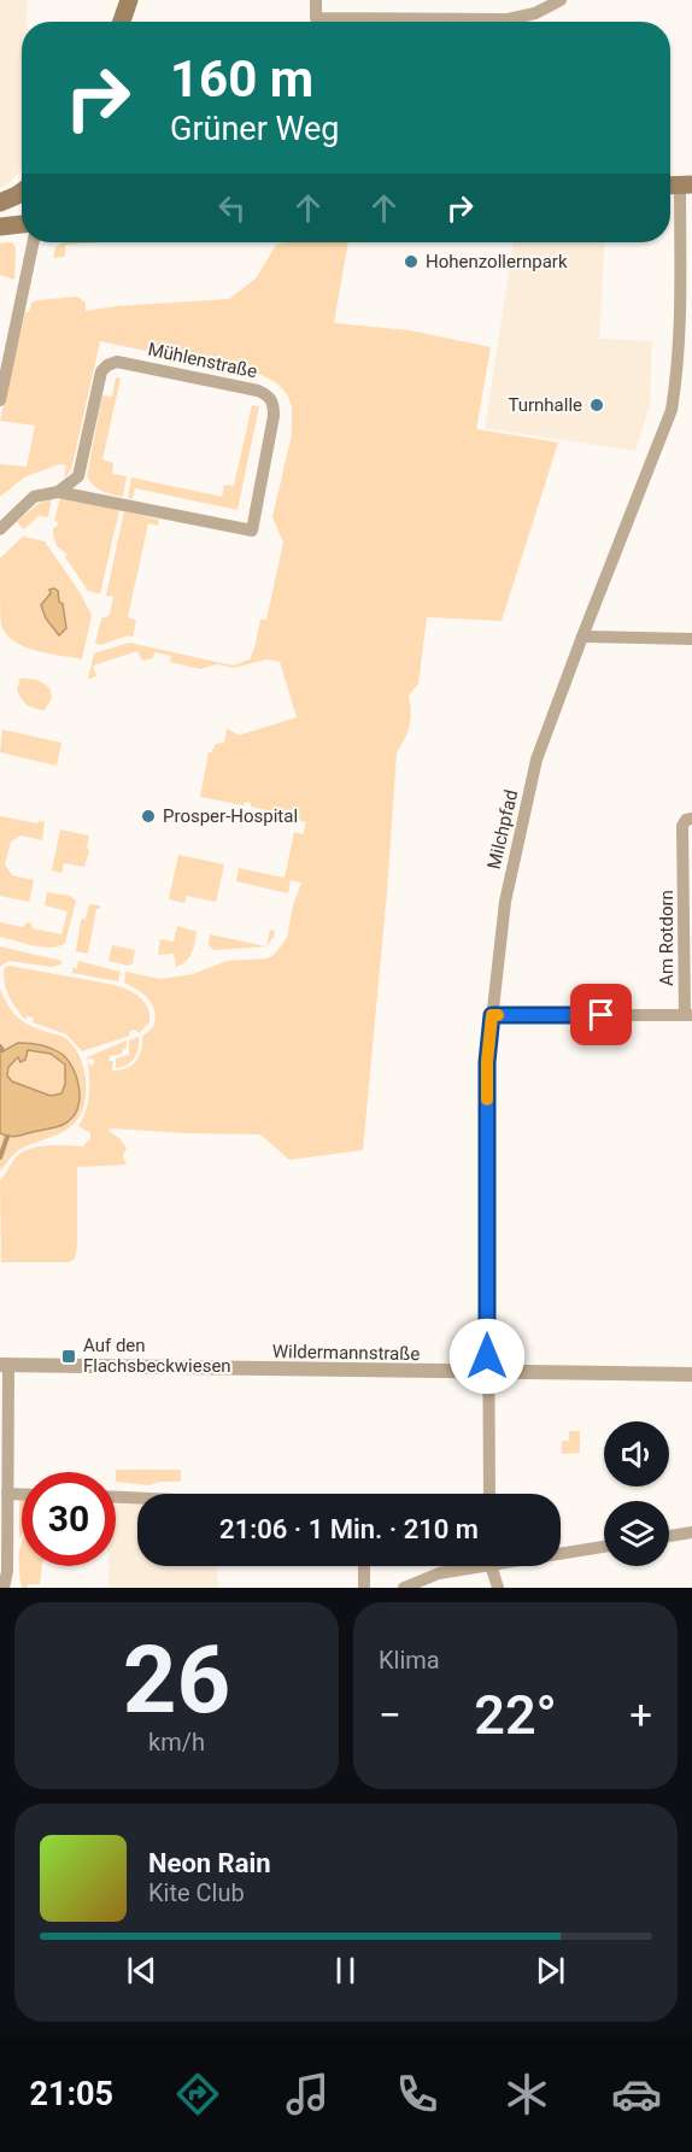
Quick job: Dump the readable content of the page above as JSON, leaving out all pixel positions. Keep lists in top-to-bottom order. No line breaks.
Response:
{"streets":{"street":["Mühlenstraße","Milchpfad","Am Rotdorn","Wildermannstraße"]},"crossings":[["Milchpfad","Wildermannstraße"]],"places":{"other":["Hohenzollernpark","Turnhalle","Prosper-Hospital"],"transit":["Auf den Flachsbeckwiesen"]},"page":{"turn":["160 m","Grüner Weg"],"limit":"30","trip":"21:06 · 1 Min. · 210 m","tile":[["26","km/h"],"Klima"],"heat":["−","22°","+"],"song":["Neon Rain","Kite Club"],"tabs":"21:05"}}
